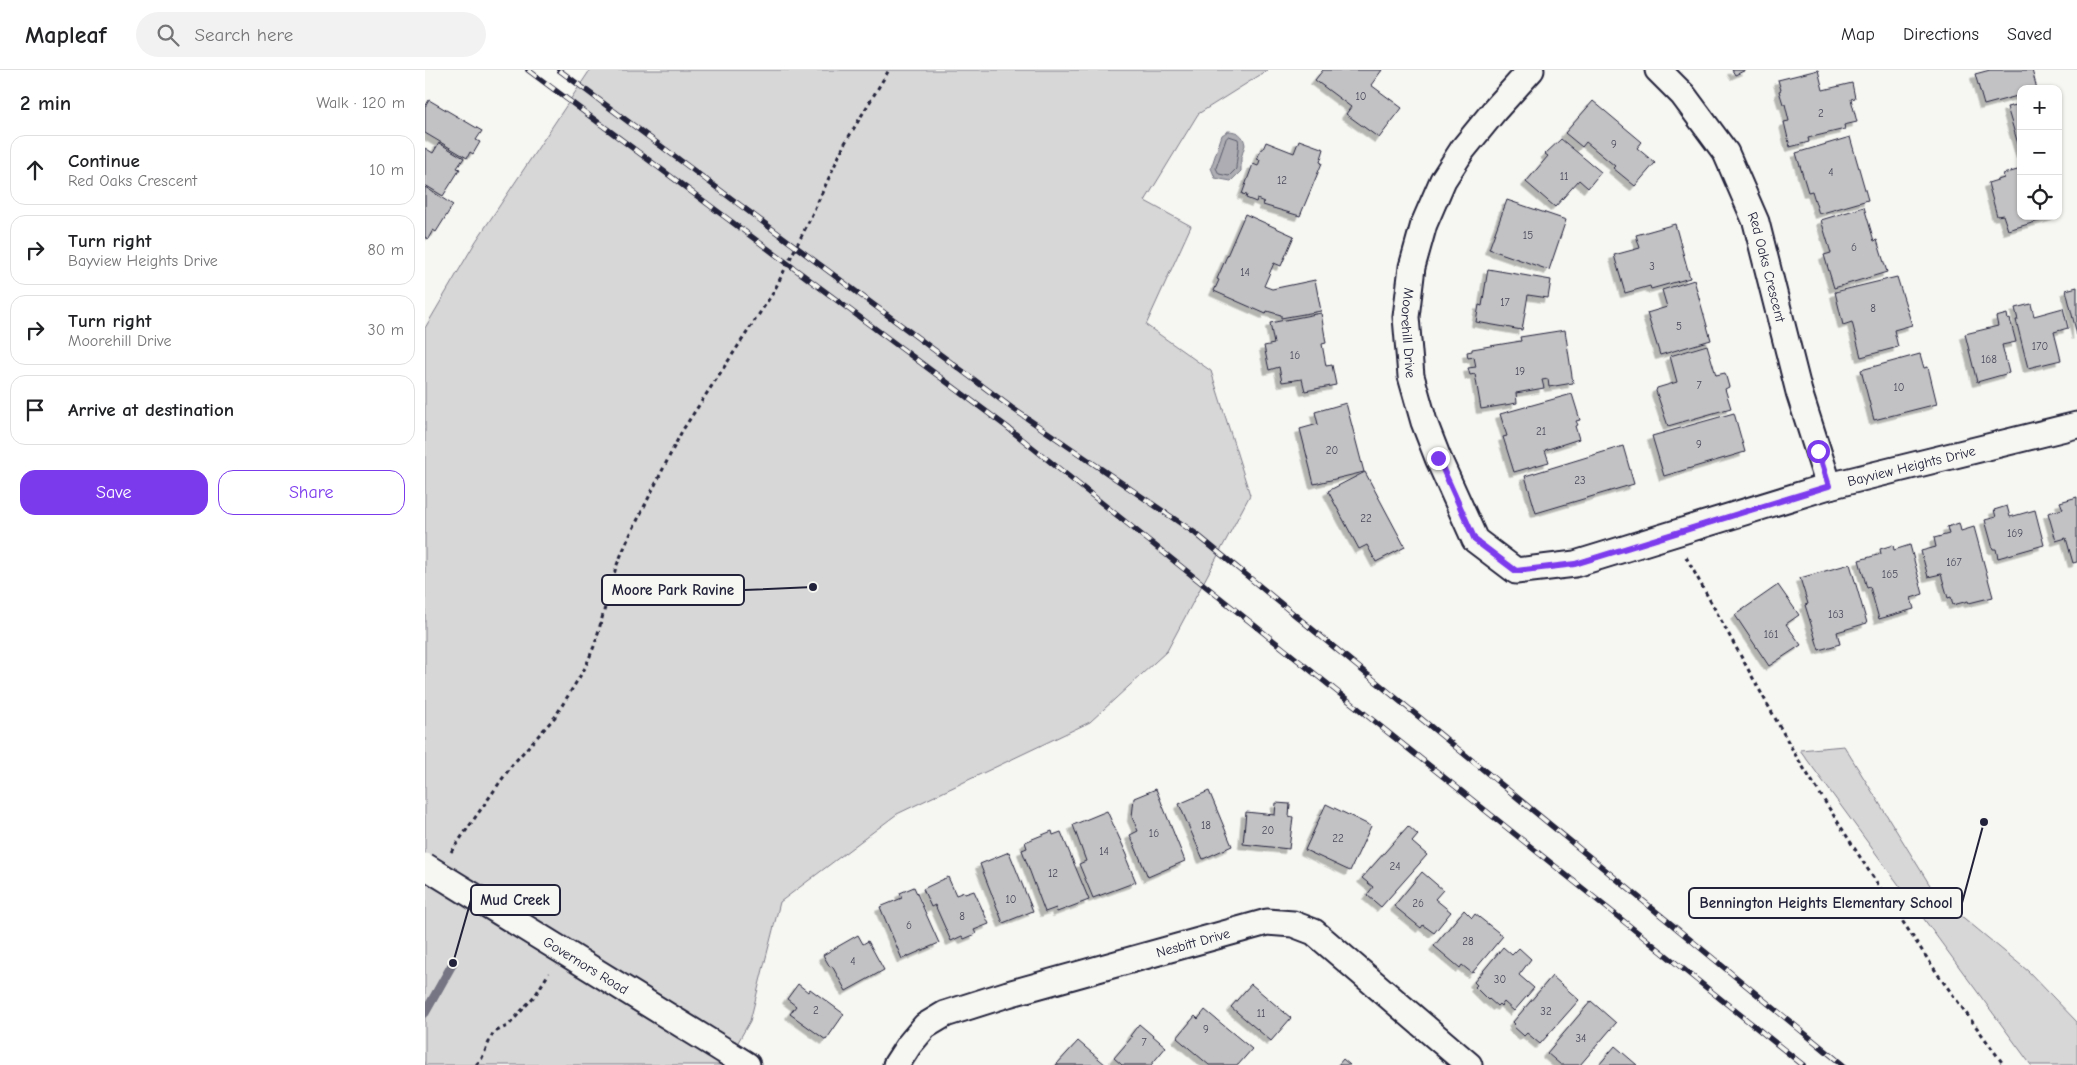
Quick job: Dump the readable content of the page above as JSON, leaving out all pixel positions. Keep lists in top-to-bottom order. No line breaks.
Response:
{"streets":{"street":["Red Oaks Crescent","Moorehill Drive","Bayview Heights Drive","Nesbitt Drive","Governors Road"]},"crossings":[["Red Oaks Crescent","Bayview Heights Drive"],["Moorehill Drive","Bayview Heights Drive"]],"places":["Moore Park Ravine","Bennington Heights Elementary School","Mud Creek"],"house_numbers":["10","2","9","4","11","12","15","6","3","14","17","8","5","170","16","168","19","7","10","21","9","20","23","22","169","167","165","163","161","18","20","16","22","14","24","12","10","26","8","6","28","4","30","2","32","11","9","34","7"],"page":{"header":"Mapleaf","search":"Search here","nav":["Map","Directions","Saved"],"heading":["2 min","Walk · 120 m"],"map_buttons":["+","−"],"list":[["Continue","Red Oaks Crescent","10 m"],["Turn right","Bayview Heights Drive","80 m"],["Turn right","Moorehill Drive","30 m"],"Arrive at destination"],"buttons":["Save","Share"]}}
